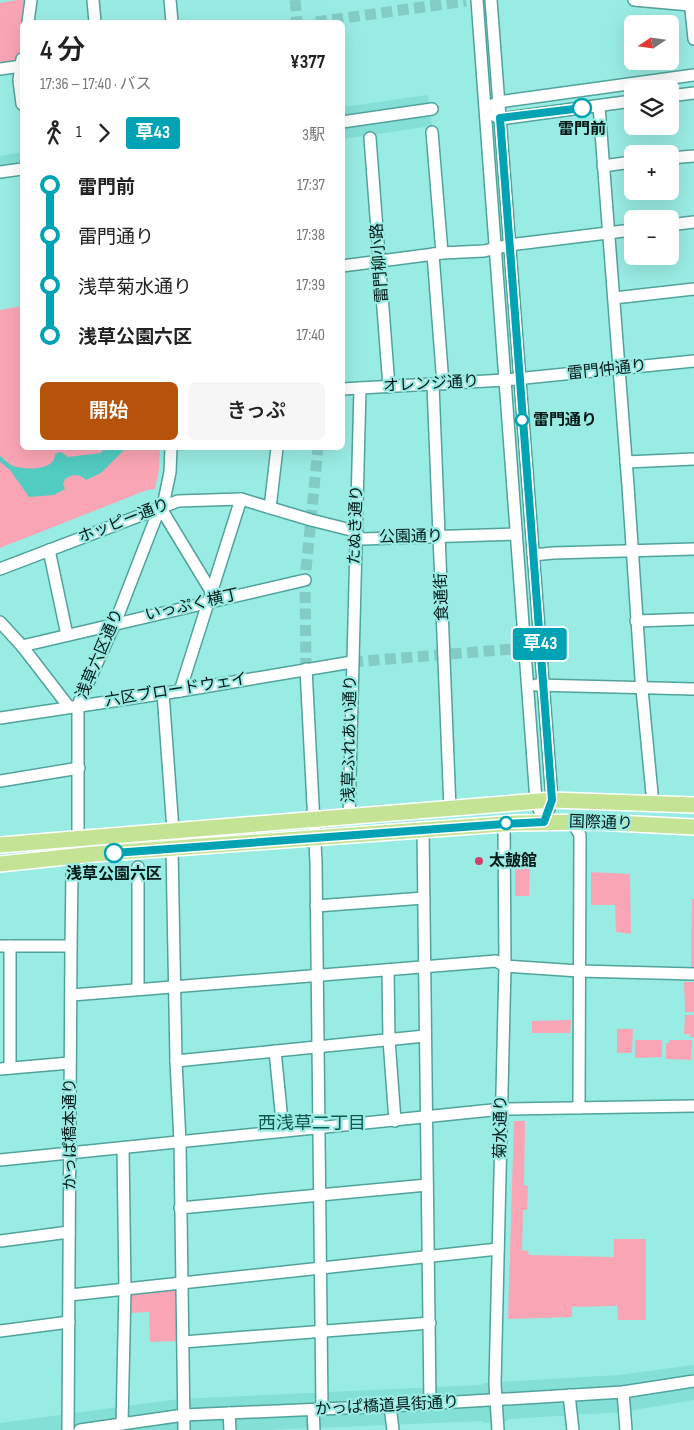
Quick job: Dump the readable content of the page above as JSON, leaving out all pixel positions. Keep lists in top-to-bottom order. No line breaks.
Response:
{"streets":{"main road":["国際通り"],"street":["雷門柳小路","雷門仲通り","オレンジ通り","ホッピー通り","たぬき通り","公園通り","食通街","いっぷく横丁","浅草六区通り","六区ブロードウェイ","浅草ふれあい通り","菊水通り","かっぱ橋本通り","かっぱ橋道具街通り"]},"crossings":[["雷門柳小路","オレンジ通り"],["雷門仲通り","オレンジ通り"],["オレンジ通り","たぬき通り"],["オレンジ通り","食通街"],["ホッピー通り","公園通り"],["ホッピー通り","浅草六区通り"],["たぬき通り","公園通り"],["たぬき通り","六区ブロードウェイ"],["たぬき通り","浅草ふれあい通り"],["公園通り","食通街"],["食通街","国際通り"],["いっぷく横丁","浅草六区通り"],["浅草六区通り","六区ブロードウェイ"],["浅草六区通り","国際通り"],["浅草六区通り","かっぱ橋本通り"],["六区ブロードウェイ","浅草ふれあい通り"],["浅草ふれあい通り","国際通り"],["国際通り","菊水通り"],["国際通り","かっぱ橋本通り"],["菊水通り","かっぱ橋道具街通り"]],"districts":["西浅草二丁目"],"places":["雷門前","雷門通り","浅草公園六区","太皷館"],"lines":["bus line 草43"],"north":"left","page":{"on_map":"草43","map_buttons":["+","−"],"heading":["4 分","17:36 – 17:40 · バス","¥377"],"legs":["1","草43","3駅"],"list":[{"name":"雷門前","value":"17:37"},{"name":"雷門通り","value":"17:38"},{"name":"浅草菊水通り","value":"17:39"},{"name":"浅草公園六区","value":"17:40"}],"buttons":["開始","きっぷ"]}}
